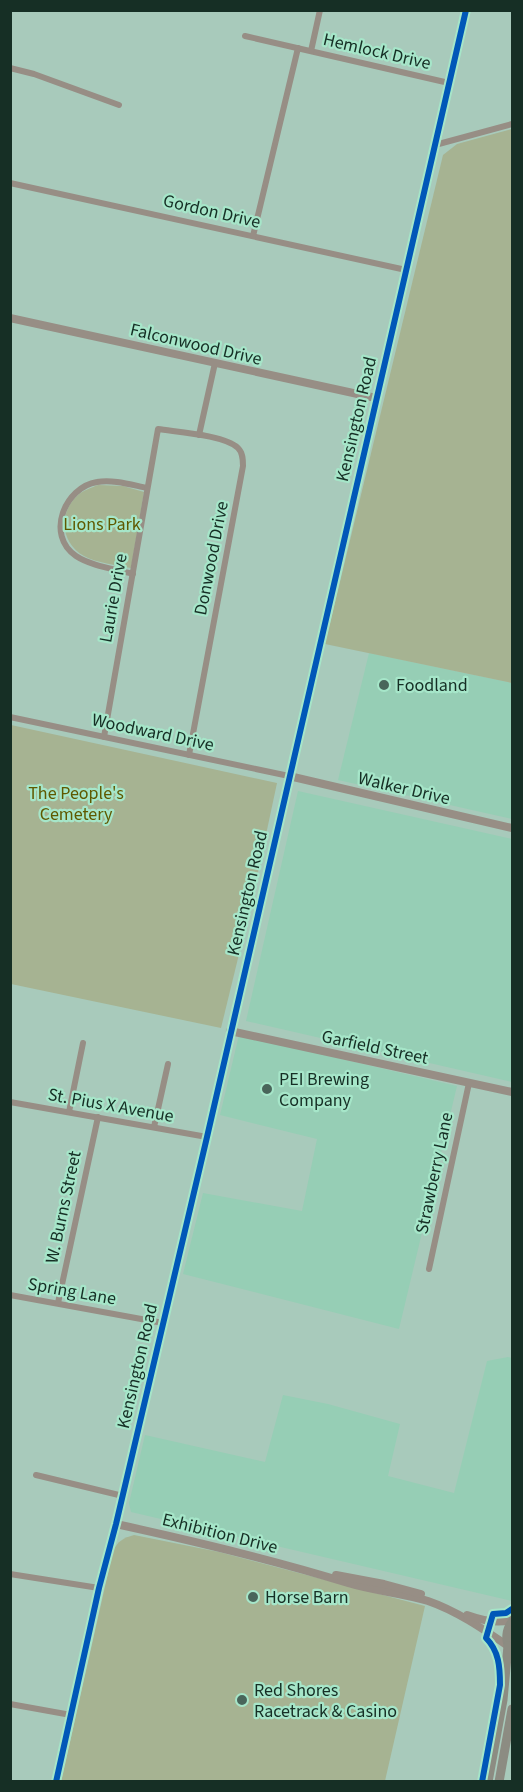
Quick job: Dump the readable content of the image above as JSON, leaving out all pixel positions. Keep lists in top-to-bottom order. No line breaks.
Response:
{"streets":{"street":["Hemlock Drive","Gordon Drive","Falconwood Drive","Kensington Road","Donwood Drive","Laurie Drive","Woodward Drive","Walker Drive","Garfield Street","St. Pius X Avenue","Strawberry Lane","W. Burns Street","Spring Lane","Exhibition Drive"]},"crossings":[["Hemlock Drive","Kensington Road"],["Gordon Drive","Kensington Road"],["Falconwood Drive","Kensington Road"],["Kensington Road","Woodward Drive"],["Kensington Road","Walker Drive"],["Kensington Road","Garfield Street"],["Kensington Road","St. Pius X Avenue"],["Kensington Road","Spring Lane"],["Kensington Road","Exhibition Drive"],["Donwood Drive","Laurie Drive"],["Donwood Drive","Woodward Drive"],["Laurie Drive","Woodward Drive"],["Woodward Drive","Walker Drive"],["Garfield Street","Strawberry Lane"],["St. Pius X Avenue","W. Burns Street"],["W. Burns Street","Spring Lane"]],"parks":["Lions Park","The People's Cemetery"],"places":["Foodland","PEI Brewing Company","Horse Barn","Red Shores Racetrack & Casino"]}
